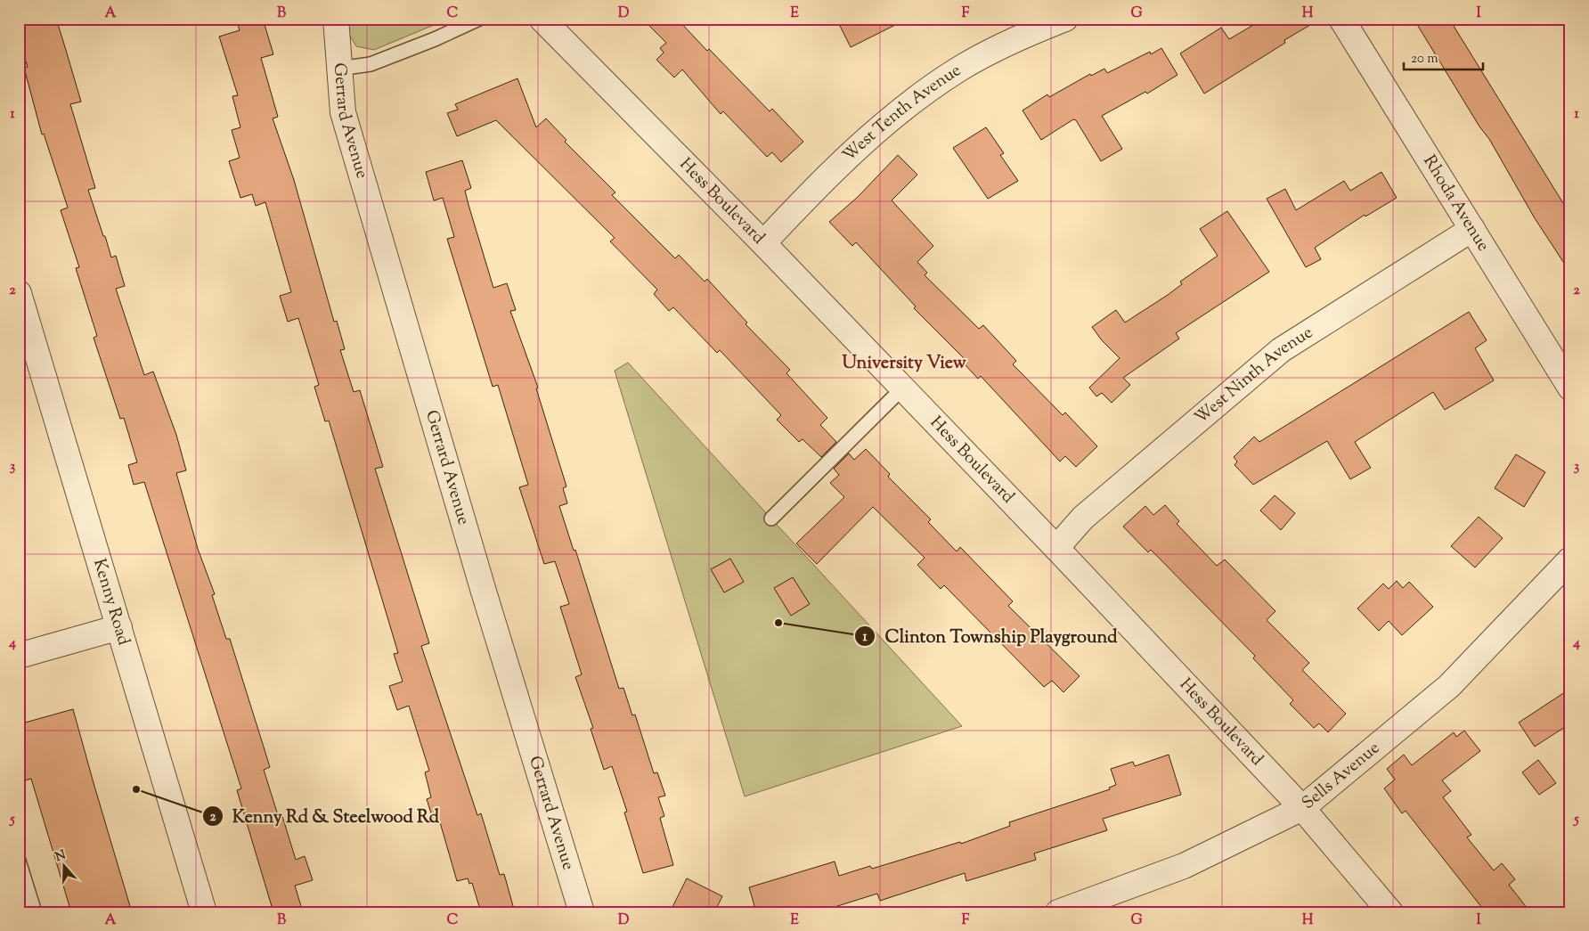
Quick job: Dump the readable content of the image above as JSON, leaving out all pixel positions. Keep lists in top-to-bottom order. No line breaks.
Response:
{"streets":{"street":["West Tenth Avenue","Gerrard Avenue","Hess Boulevard","Rhoda Avenue","West Ninth Avenue","Kenny Road","Sells Avenue"]},"crossings":[["West Tenth Avenue","Hess Boulevard"],["Hess Boulevard","West Ninth Avenue"],["Hess Boulevard","Sells Avenue"],["Rhoda Avenue","West Ninth Avenue"]],"districts":["University View"],"places":["Clinton Township Playground","Kenny Rd & Steelwood Rd"],"scale_bar":"20 m","north":"top","grid":{"columns":["A","B","C","D","E","F","G","H","I"],"rows":["1","2","3","4","5"]}}
